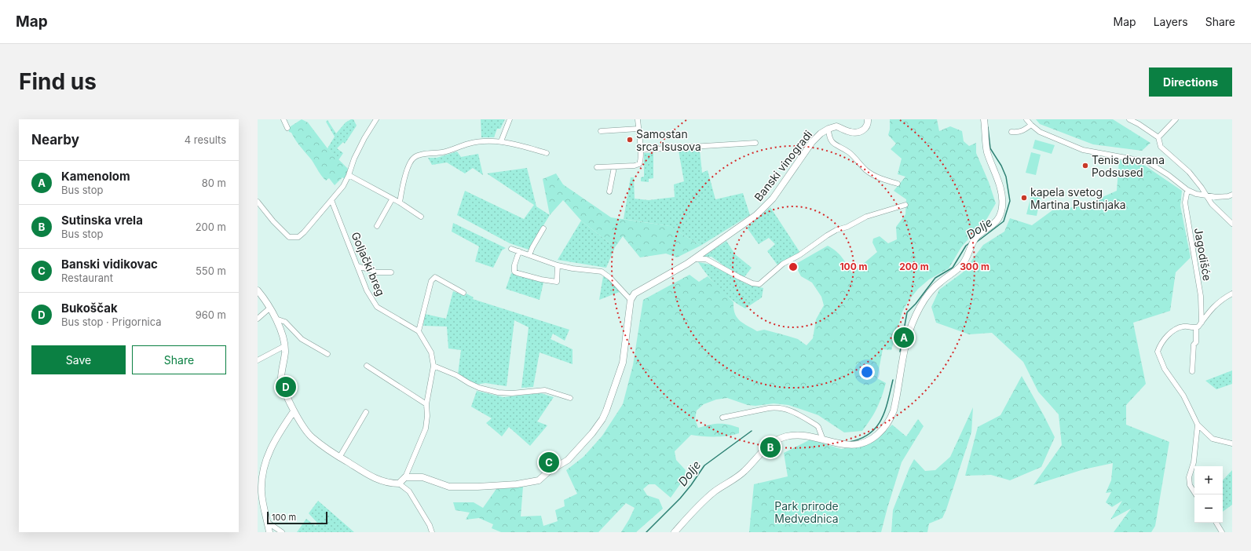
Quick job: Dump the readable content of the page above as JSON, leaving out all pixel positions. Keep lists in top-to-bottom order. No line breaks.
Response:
{"streets":{"street":["Banski vinogradi","Jagodišće","Goljački breg"]},"water":["Dolje"],"parks":["Park prirode Medvednica"],"places":["Samostan srca Isusova","Tenis dvorana Podsused","kapela svetog Martina Pustinjaka"],"scale_bar":"100 m","page":{"header":"Map","nav":["Map","Layers","Share"],"buttons":["Directions",["Save","Share"]],"title":"Find us","heading":["Nearby","4 results"],"list":[{"mark":"A","name":"Kamenolom","note":"Bus stop","value":"80 m"},{"mark":"B","name":"Sutinska vrela","note":"Bus stop","value":"200 m"},{"mark":"C","name":"Banski vidikovac","note":"Restaurant","value":"550 m"},{"mark":"D","name":"Bukoščak","note":"Bus stop · Prigornica","value":"960 m"}],"pins":["A","D","B","C"],"map_buttons":["+","−"],"scale":"100 m"},"rings":["100 m","200 m","300 m"]}
